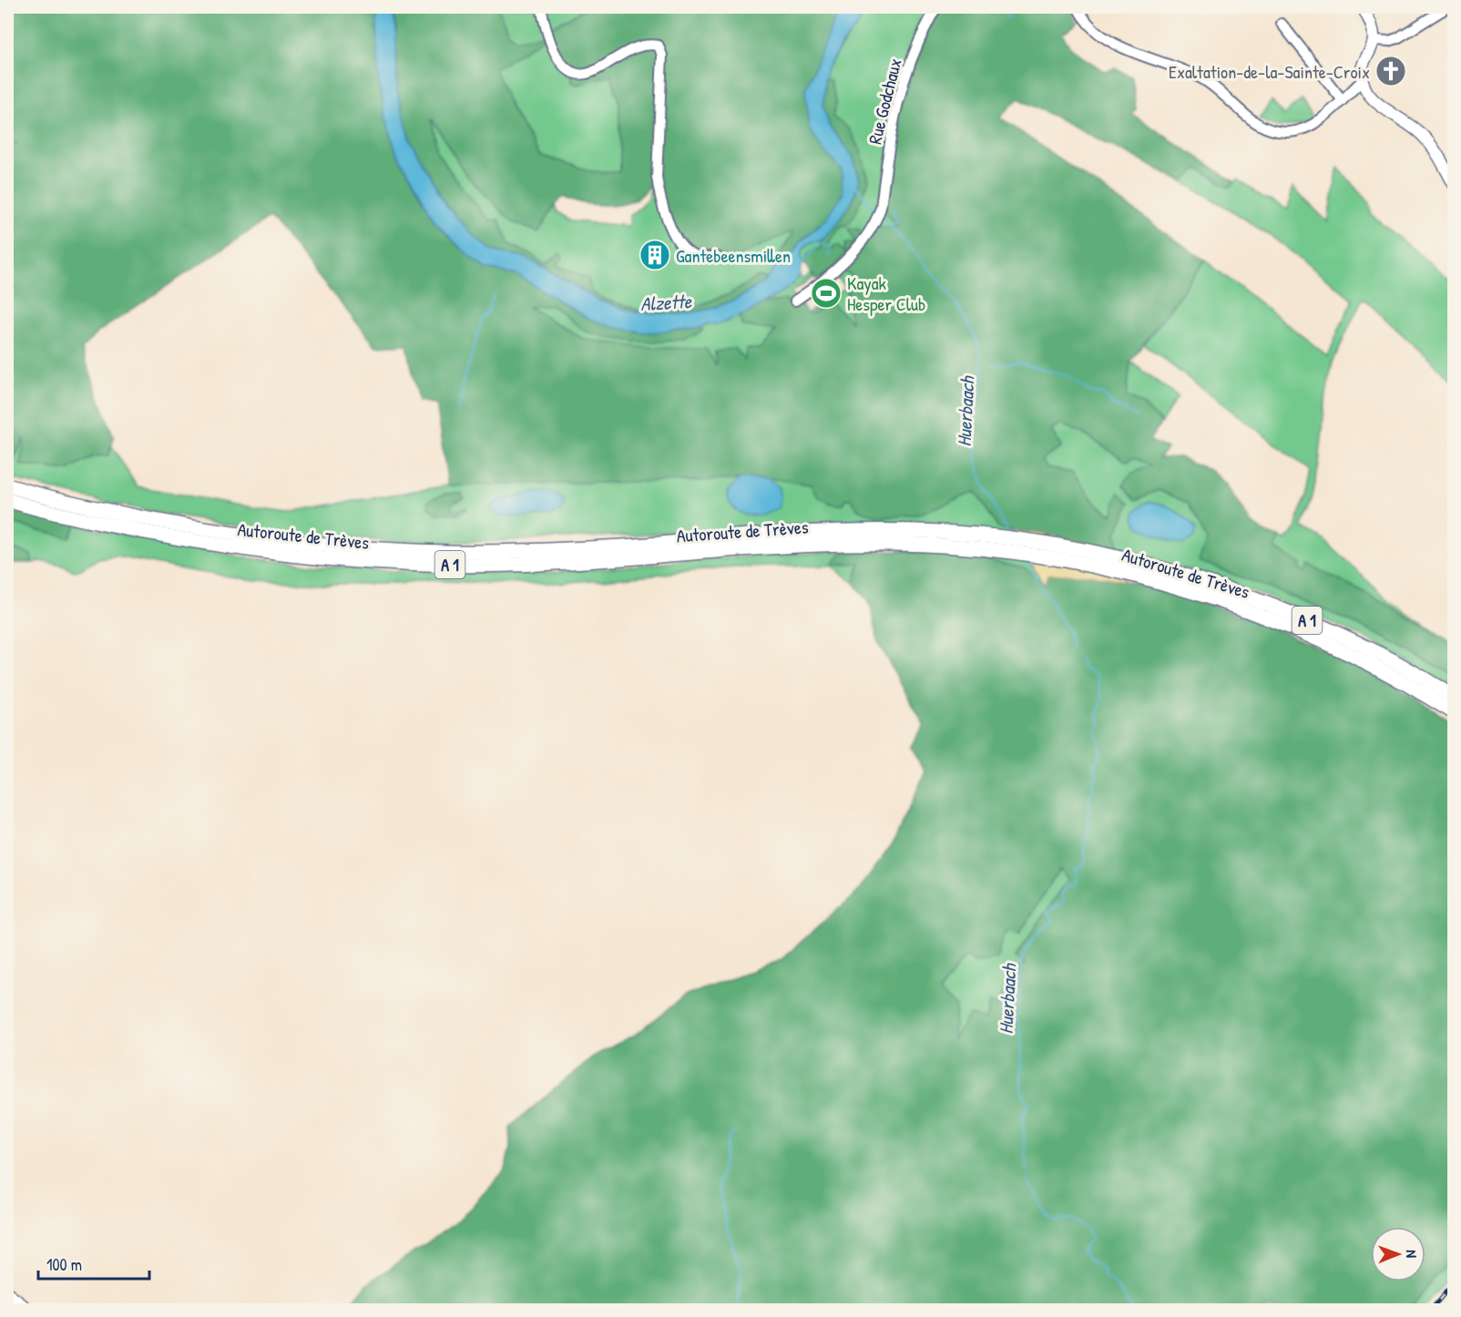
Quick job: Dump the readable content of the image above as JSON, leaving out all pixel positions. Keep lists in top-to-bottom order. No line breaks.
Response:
{"streets":{"highway":["Autoroute de Trèves","A 1"],"street":["Rue Godchaux"]},"water":["Alzette","Huerbaach"],"places":{"church":["Exaltation-de-la-Sainte-Croix"],"building":["Gantebeensmillen"],"sports":["Kayak Hesper Club"]},"scale_bar":"100 m","north":"right"}
